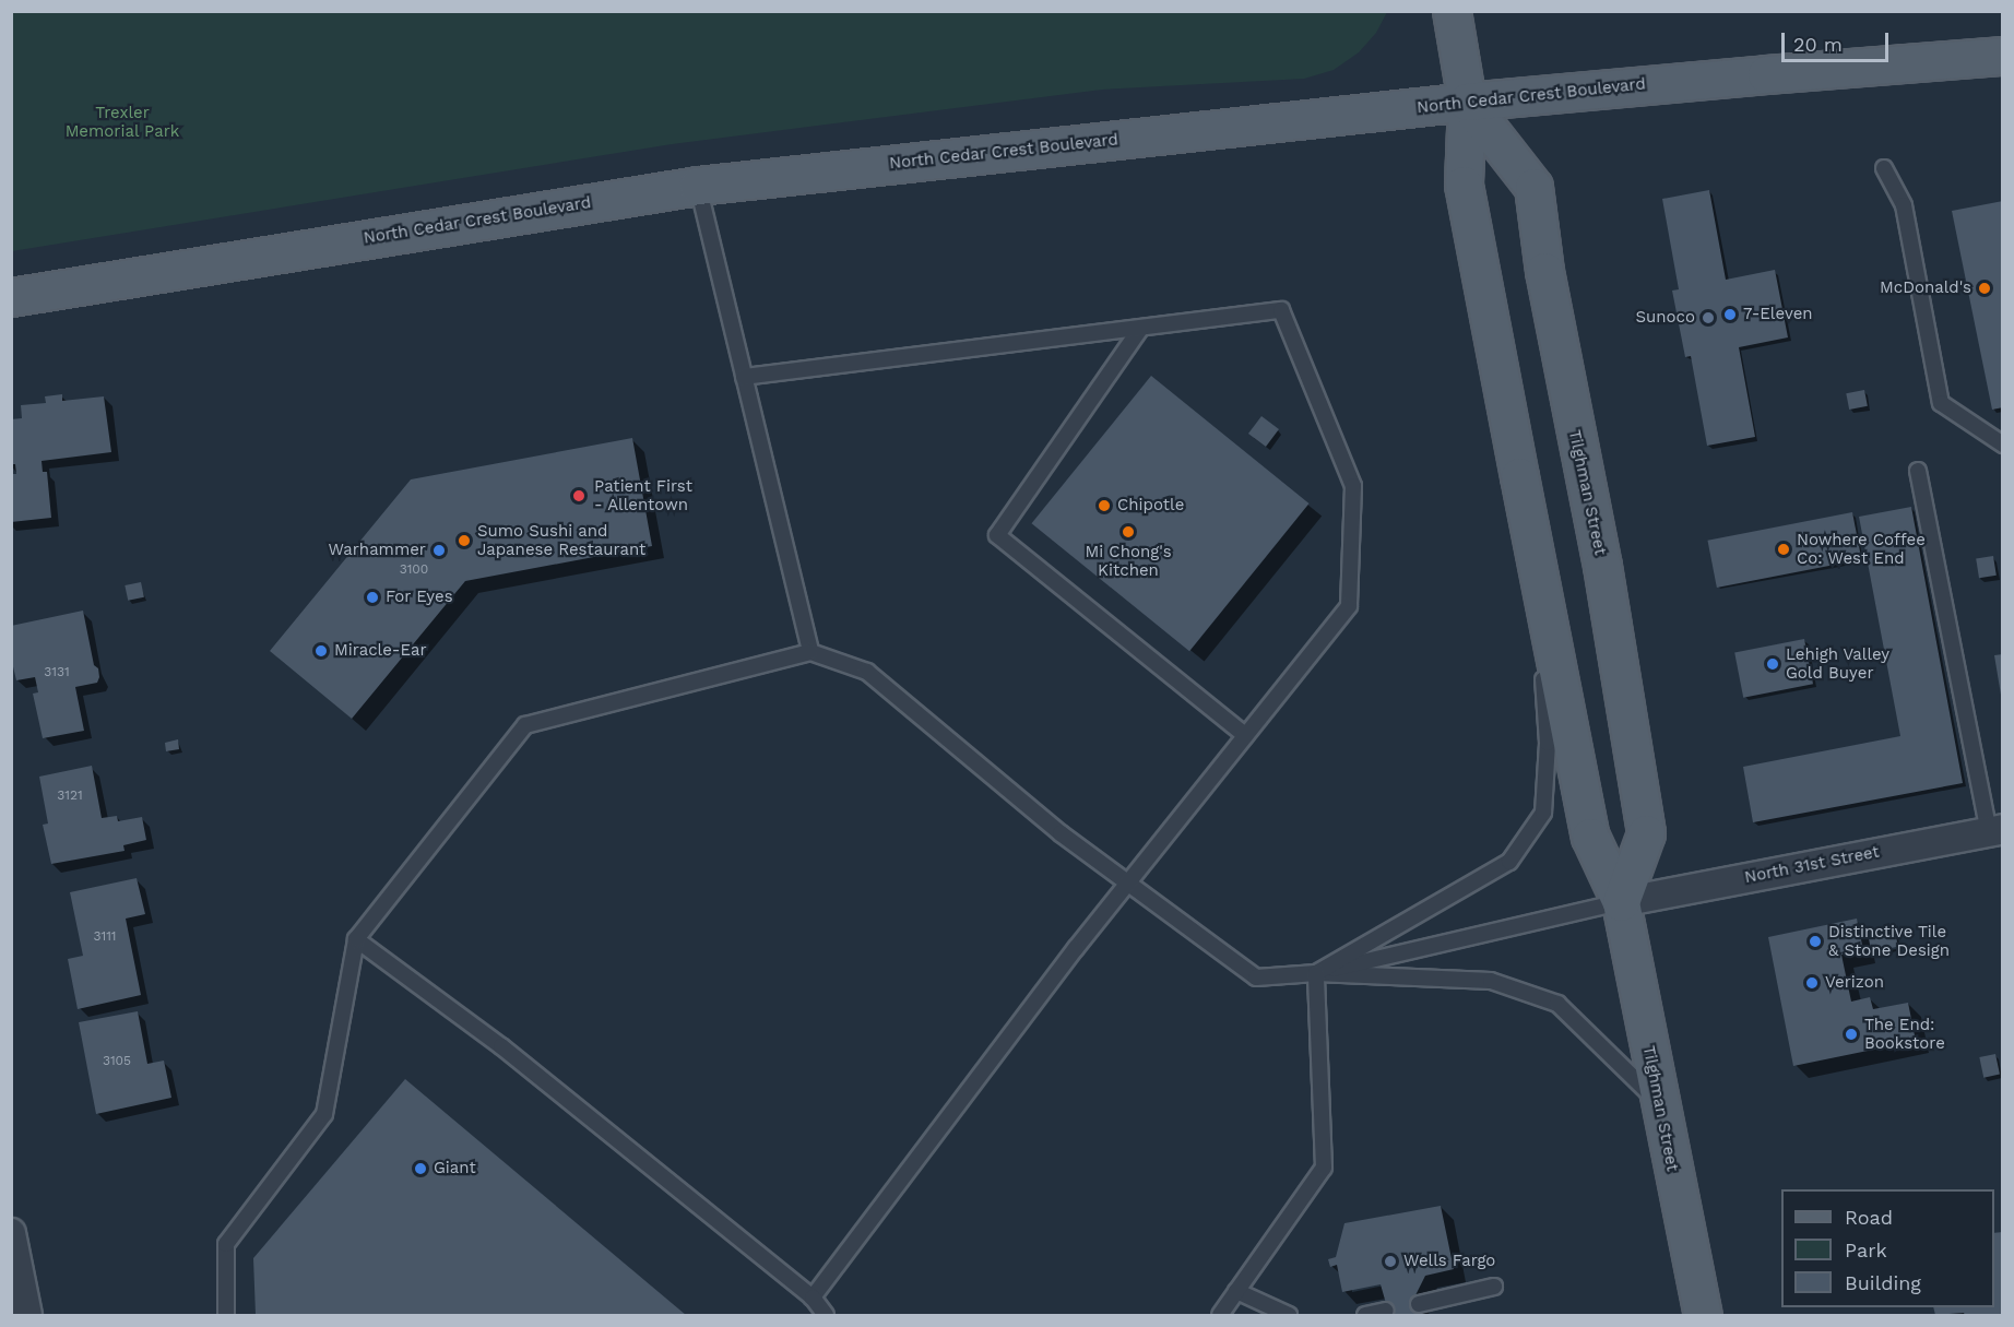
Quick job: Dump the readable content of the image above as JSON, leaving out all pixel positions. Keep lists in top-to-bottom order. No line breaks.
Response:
{"streets":{"main road":["North Cedar Crest Boulevard","Tilghman Street"],"street":["North 31st Street"]},"crossings":[["North Cedar Crest Boulevard","Tilghman Street"],["Tilghman Street","North 31st Street"]],"parks":["Trexler Memorial Park"],"places":["McDonald's","7-Eleven","Sunoco","Patient First - Allentown","Chipotle","Mi Chong's Kitchen","Sumo Sushi and Japanese Restaurant","Nowhere Coffee Co: West End","Warhammer","For Eyes","Miracle-Ear","Lehigh Valley Gold Buyer","Distinctive Tile & Stone Design","Verizon","The End: Bookstore","Giant","Wells Fargo"],"house_numbers":["3100","3131","3121","3111","3105"],"legend":["Road","Park","Building"],"scale_bar":"20 m"}
